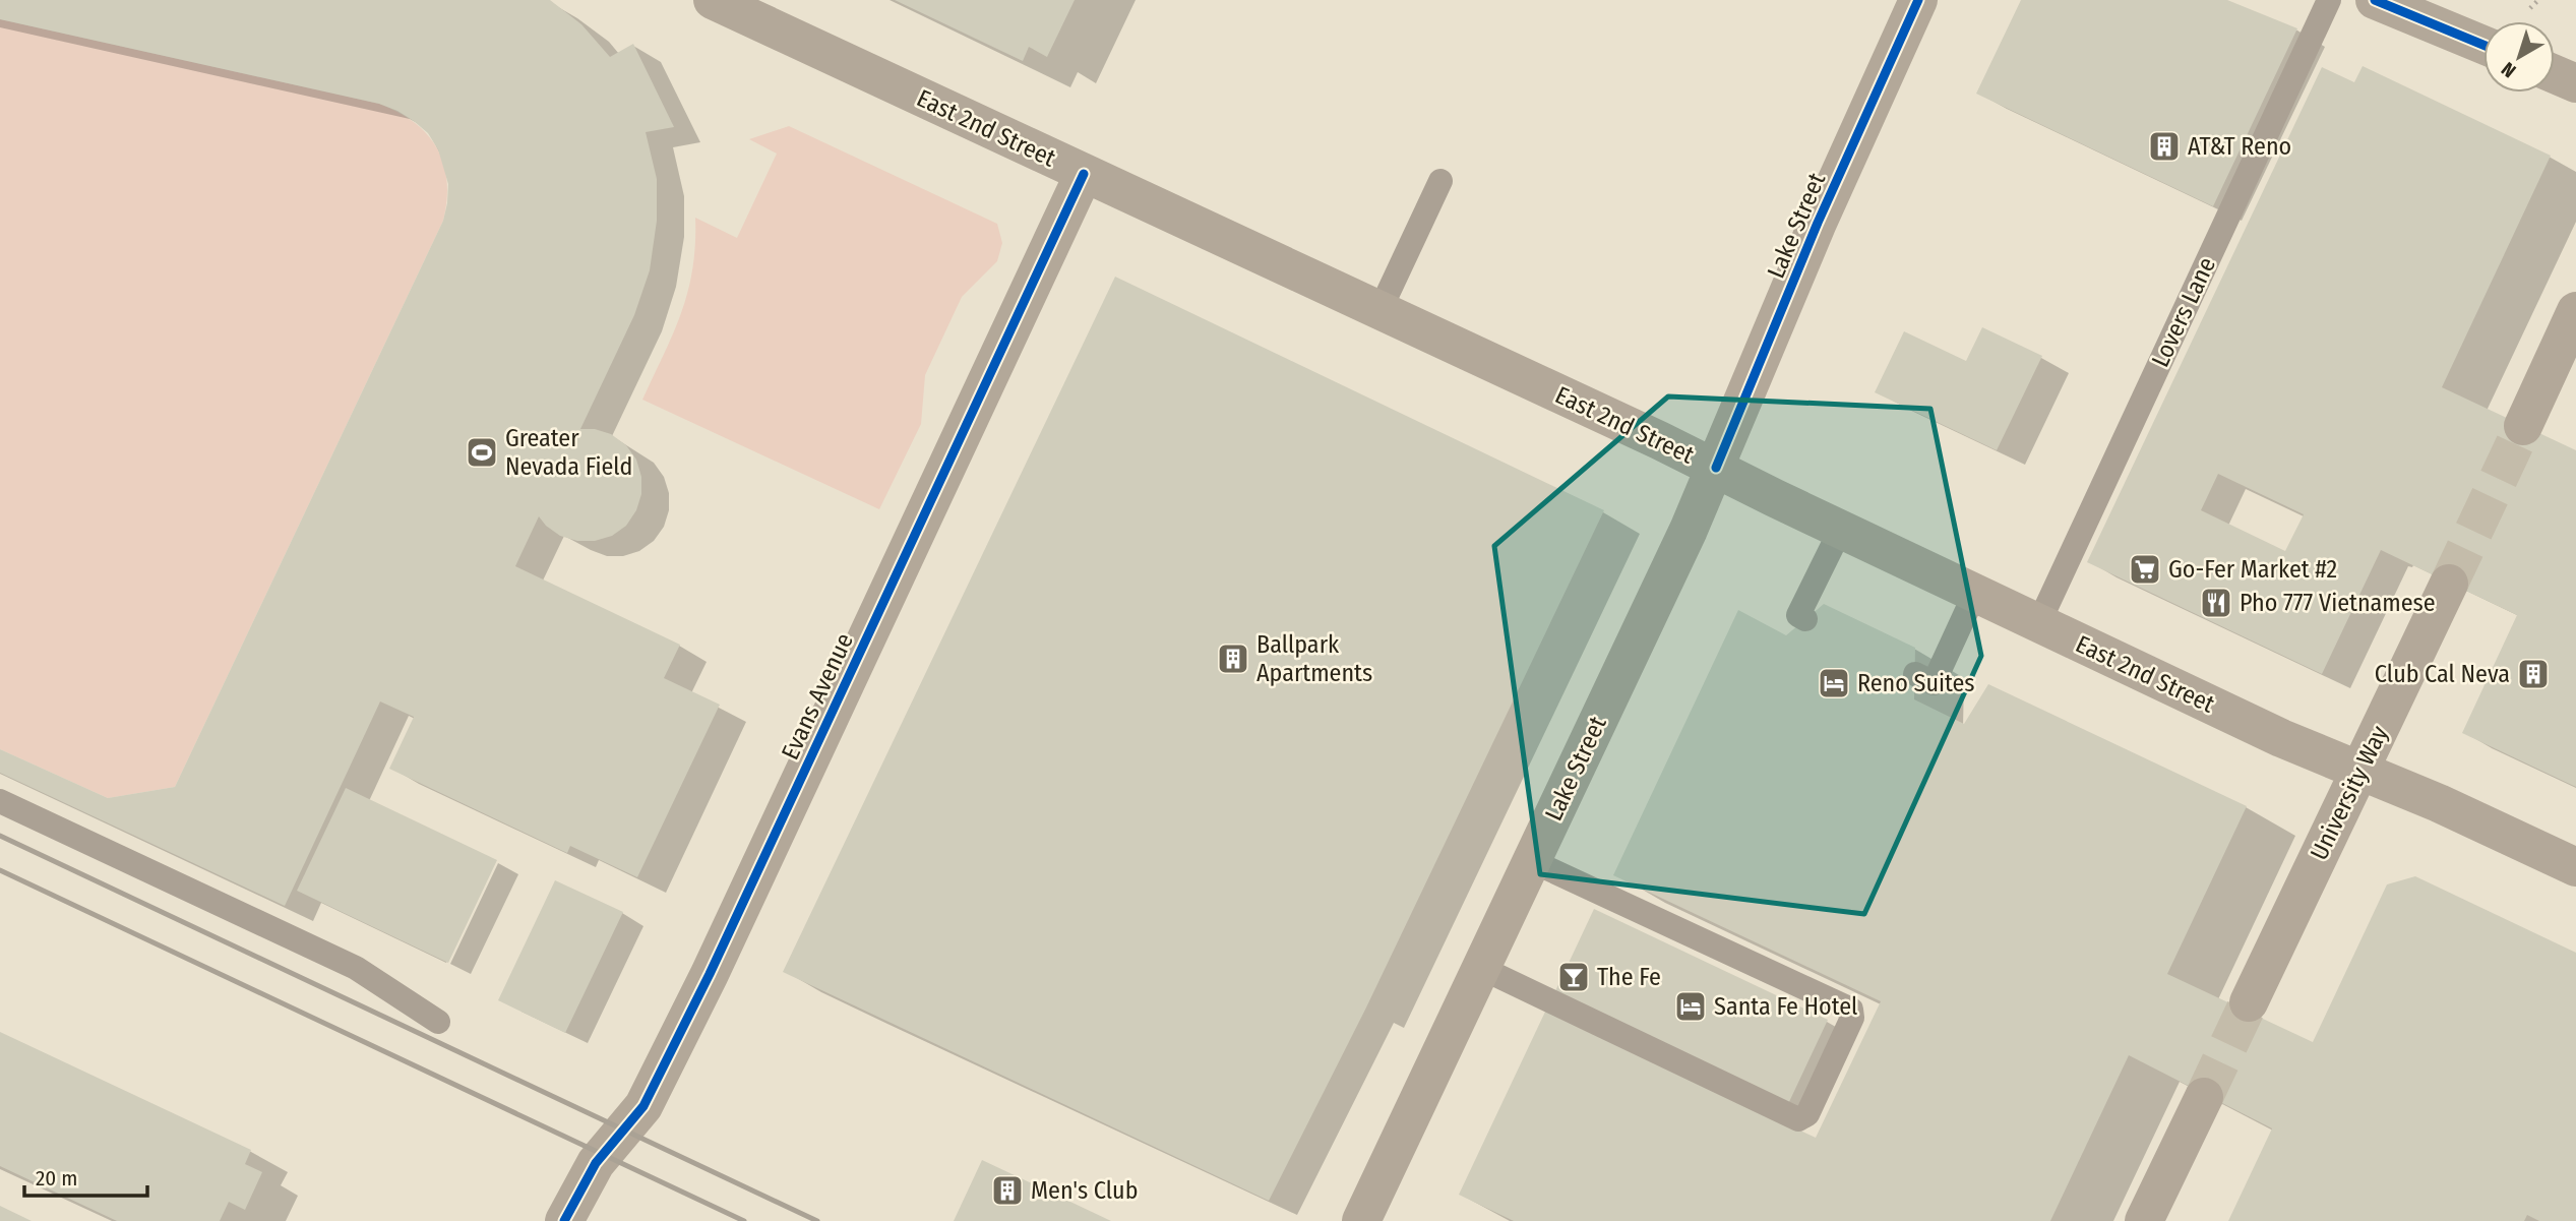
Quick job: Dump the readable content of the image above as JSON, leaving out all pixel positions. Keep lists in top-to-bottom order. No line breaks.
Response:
{"streets":{"main road":["East 2nd Street","Lake Street","Evans Avenue","University Way"],"lane":["Lovers Lane"]},"crossings":[["East 2nd Street","Lake Street"],["East 2nd Street","Lovers Lane"],["East 2nd Street","Evans Avenue"],["East 2nd Street","University Way"]],"places":{"building":["AT&T Reno","Ballpark Apartments","Club Cal Neva","Men's Club"],"sports":["Greater Nevada Field"],"supermarket":["Go-Fer Market #2"],"restaurant":["Pho 777 Vietnamese"],"hotel":["Reno Suites","Santa Fe Hotel"],"bar":["The Fe"]},"scale_bar":"20 m","north":"bottom left"}
